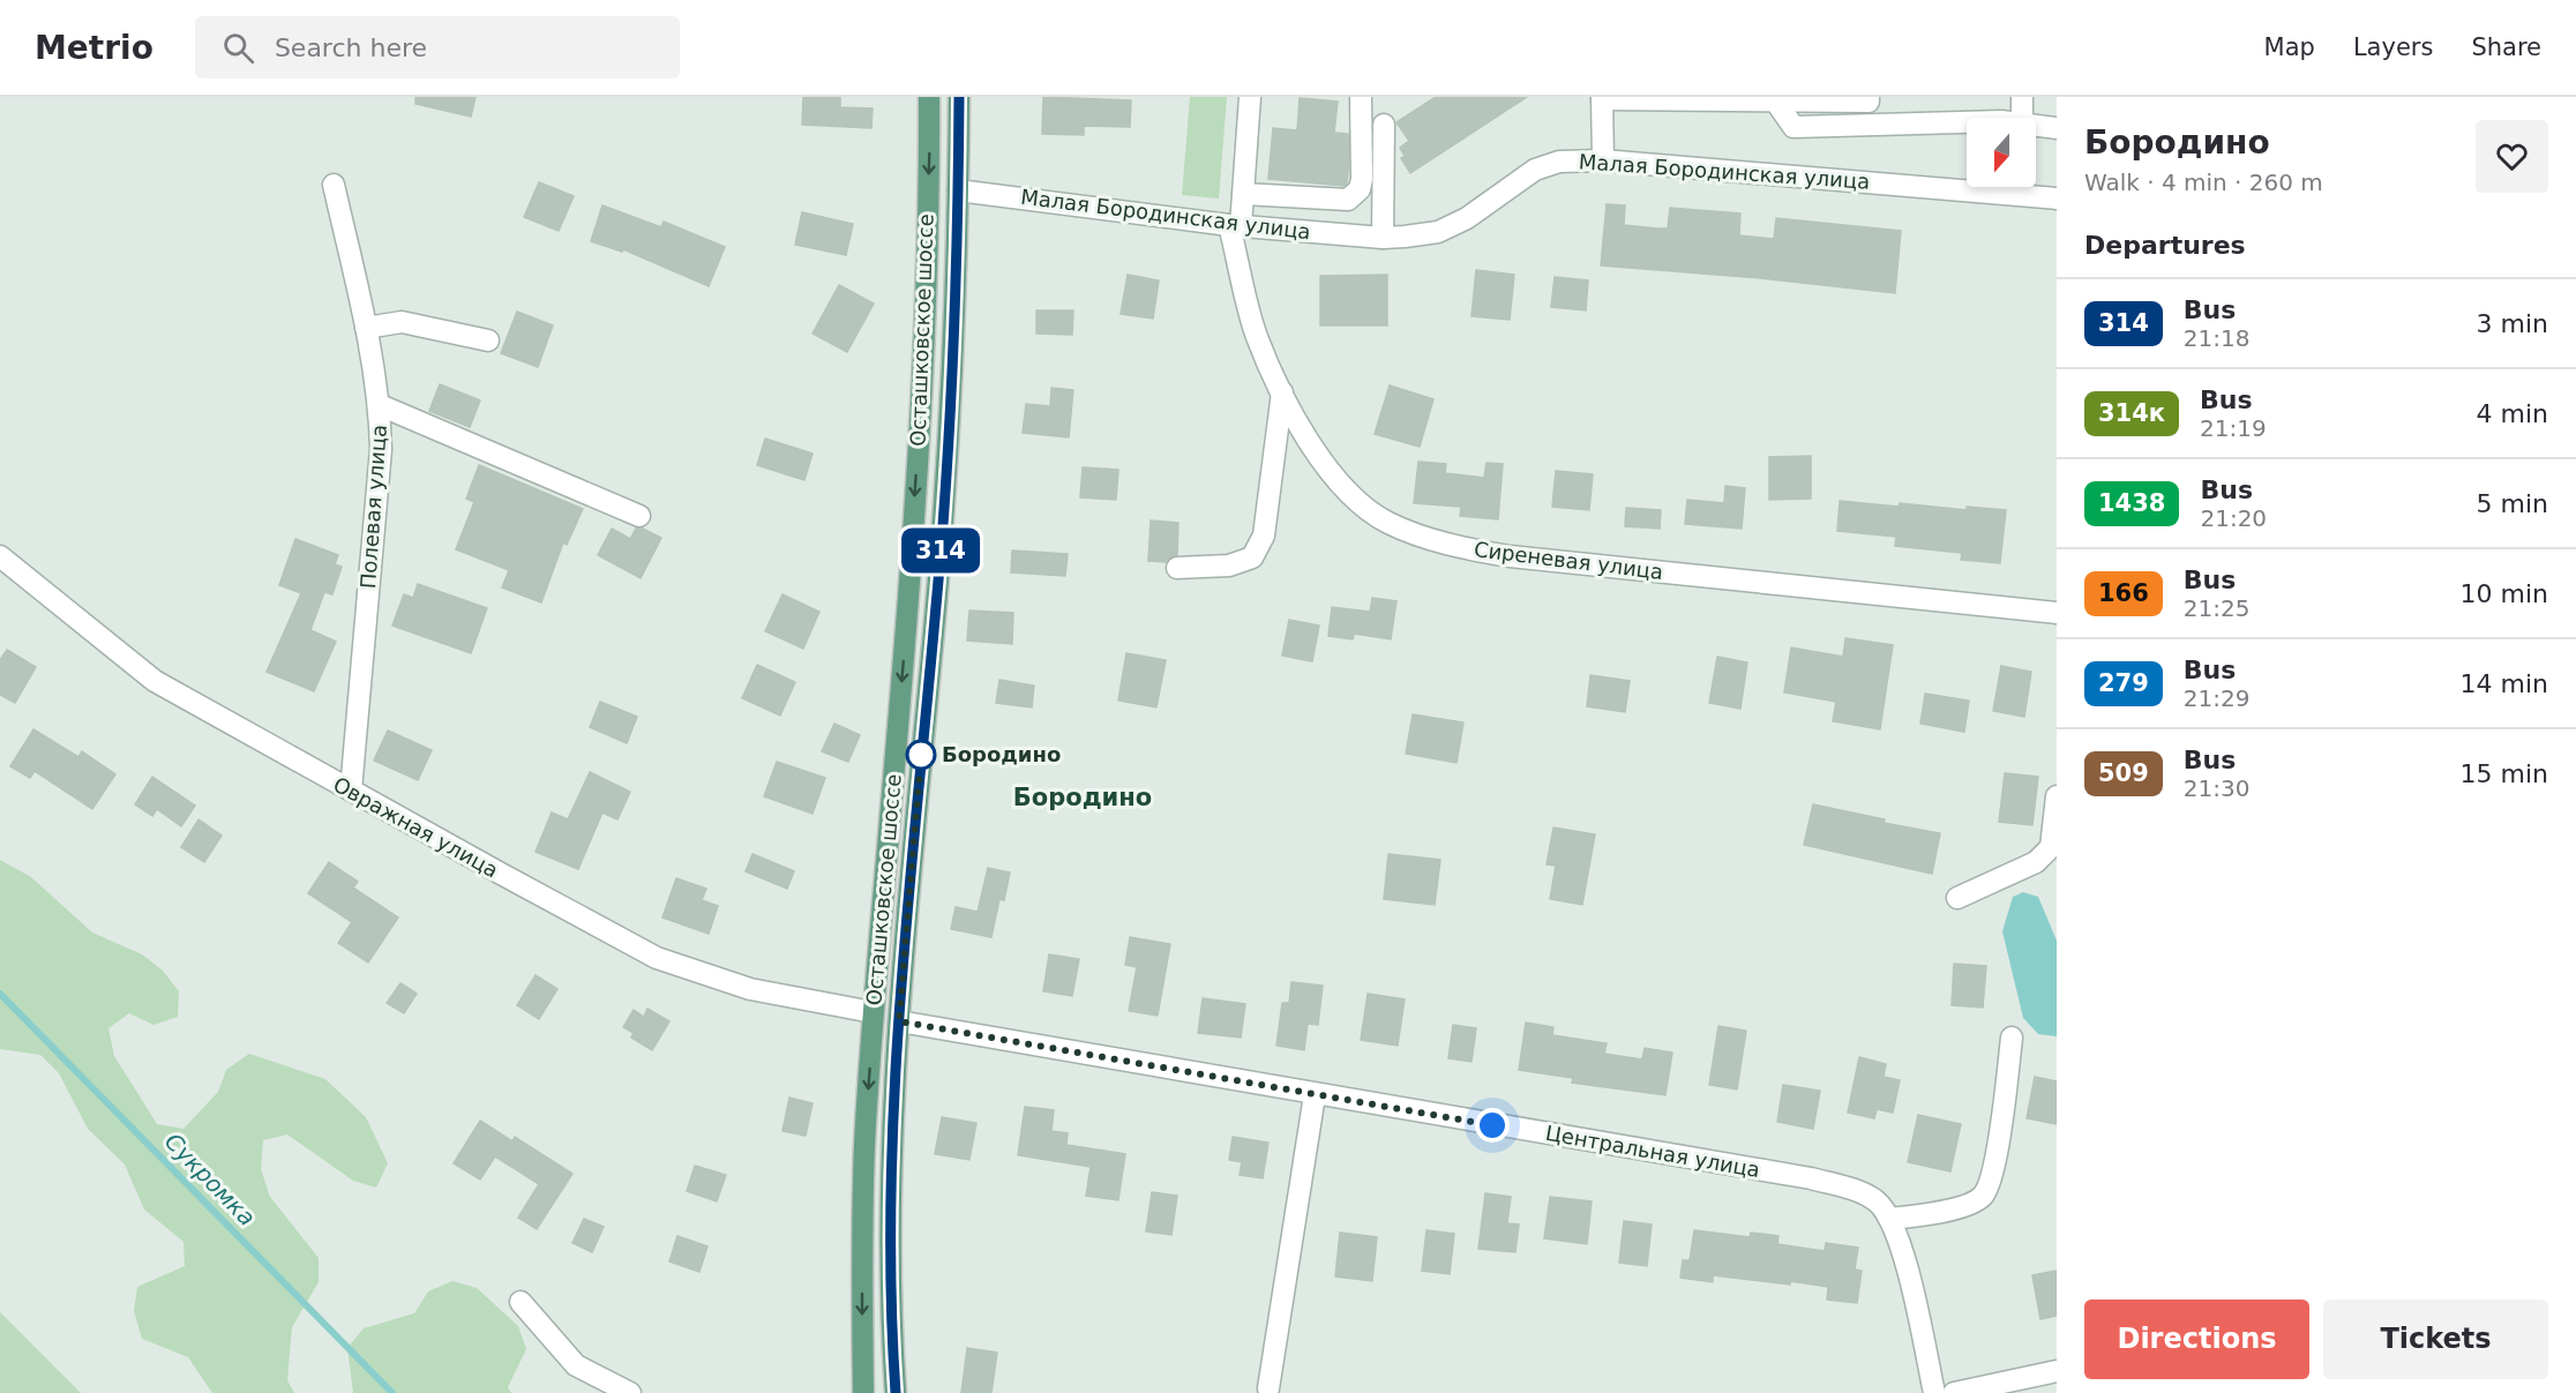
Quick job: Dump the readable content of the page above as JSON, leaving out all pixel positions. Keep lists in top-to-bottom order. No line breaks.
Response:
{"streets":{"main road":["Осташковское шоссе"],"street":["Малая Бородинская улица","Полевая улица","Сиреневая улица","Овражная улица","Центральная улица"]},"crossings":[["Малая Бородинская улица","Осташковское шоссе"],["Малая Бородинская улица","Сиреневая улица"],["Осташковское шоссе","Овражная улица"],["Осташковское шоссе","Центральная улица"],["Полевая улица","Овражная улица"]],"districts":["Бородино"],"water":["Сукромка"],"places":["Бородино"],"lines":["bus line 314"],"north":"bottom","page":{"header":"Metrio","search":"Search here","nav":["Map","Layers","Share"],"on_map":"314","heading":[["Бородино","Walk · 4 min · 260 m"],"Departures"],"list":[{"mark":"314","name":"Bus","note":"21:18","value":"3 min"},{"mark":"314к","name":"Bus","note":"21:19","value":"4 min"},{"mark":"1438","name":"Bus","note":"21:20","value":"5 min"},{"mark":"166","name":"Bus","note":"21:25","value":"10 min"},{"mark":"279","name":"Bus","note":"21:29","value":"14 min"},{"mark":"509","name":"Bus","note":"21:30","value":"15 min"}],"buttons":["Directions","Tickets"]}}
